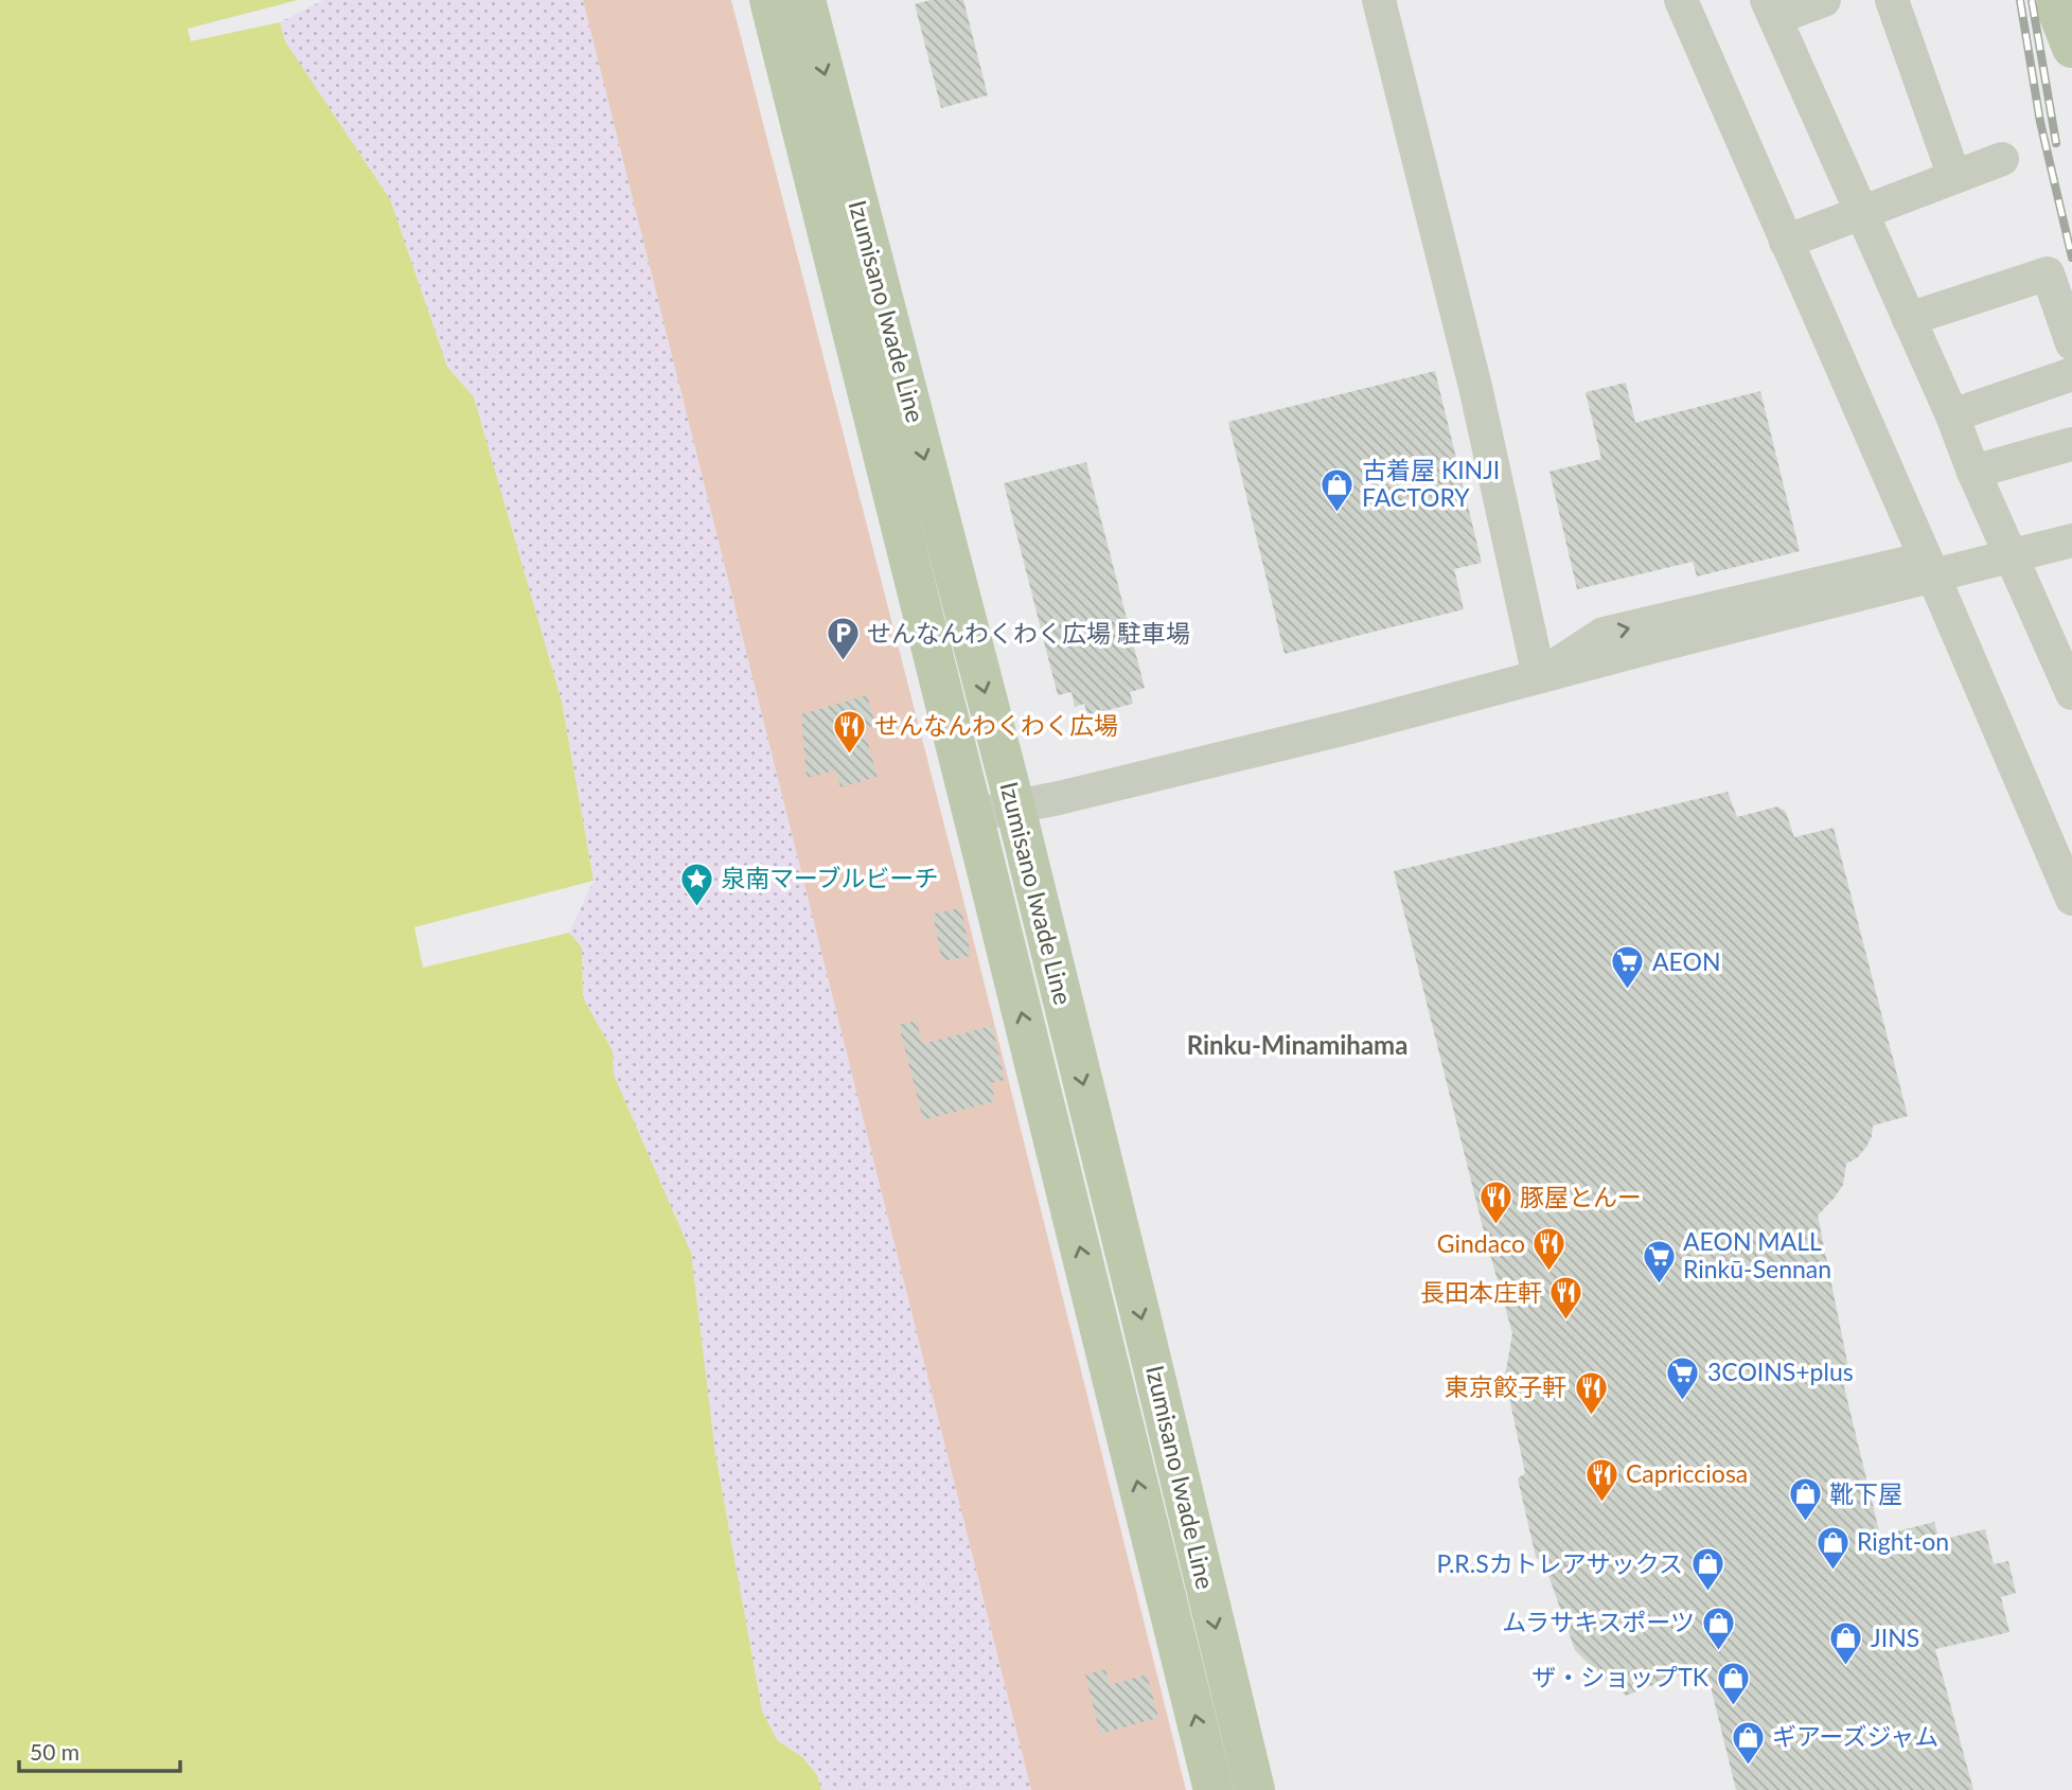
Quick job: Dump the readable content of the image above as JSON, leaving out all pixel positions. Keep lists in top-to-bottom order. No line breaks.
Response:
{"streets":{"main road":["Izumisano Iwade Line"]},"districts":["Rinku-Minamihama"],"places":{"shop":["古着屋 KINJI FACTORY","靴下屋","Right-on","P.R.Sカトレアサックス","ムラサキスポーツ","JINS","ザ・ショップTK","ギアーズジャム"],"parking":["せんなんわくわく広場 駐車場"],"restaurant":["せんなんわくわく広場","豚屋とんー","Gindaco","長田本庄軒","東京餃子軒","Capricciosa"],"place":["泉南マーブルビーチ"],"supermarket":["AEON","AEON MALL Rinkū-Sennan","3COINS+plus"]},"scale_bar":"50 m"}
